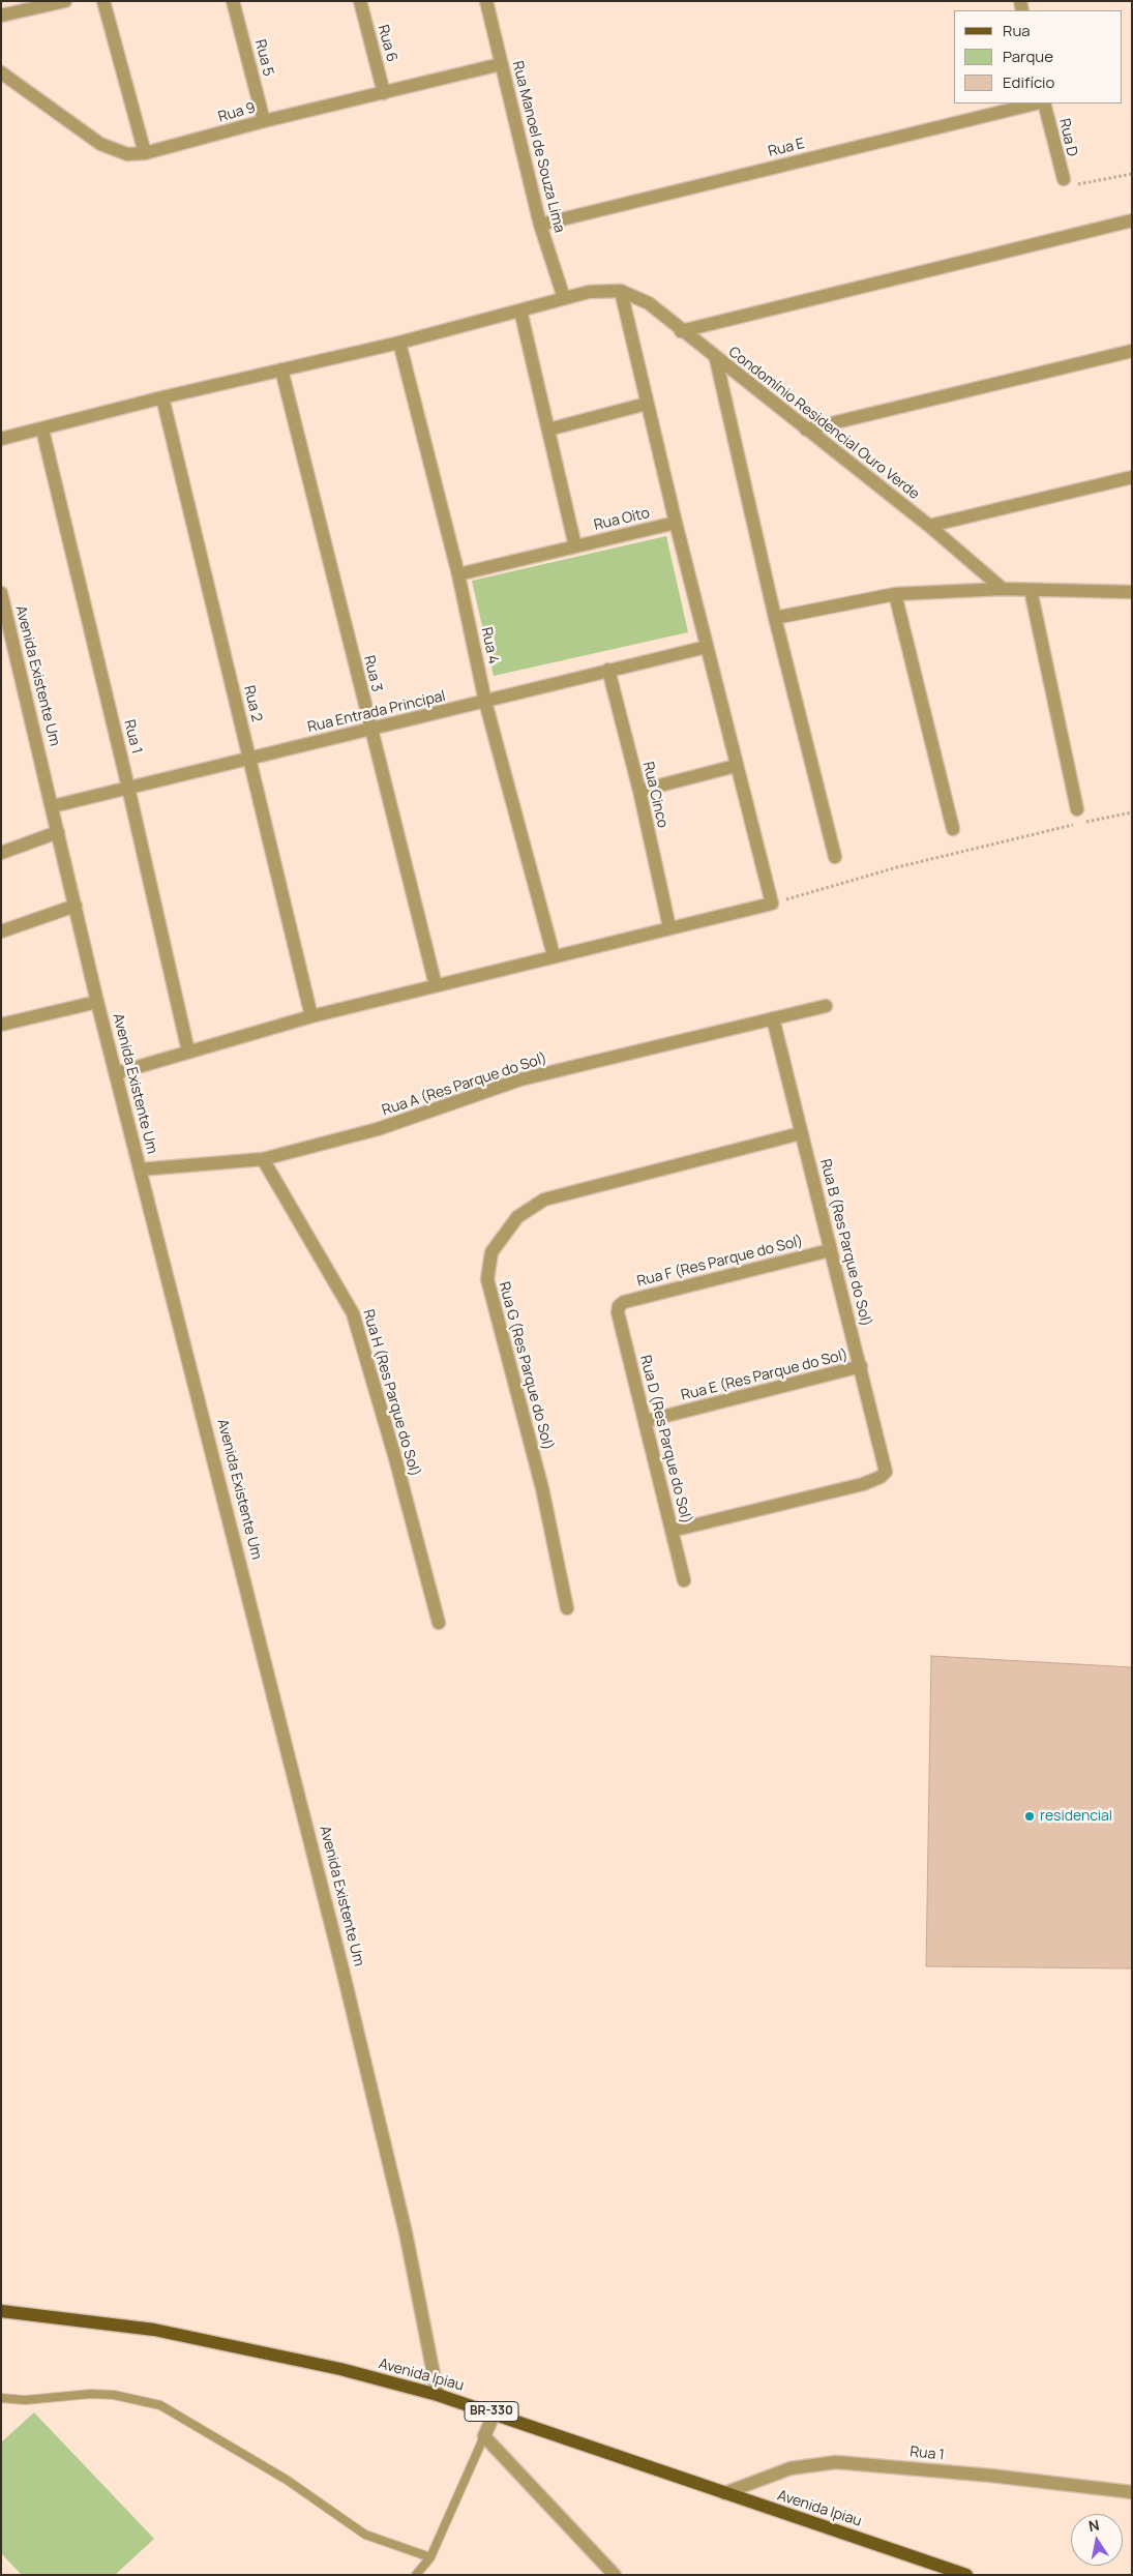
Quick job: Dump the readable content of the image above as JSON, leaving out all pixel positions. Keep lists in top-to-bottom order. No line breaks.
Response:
{"streets":{"main road":["Avenida Ipiau","BR-330"],"street":["Rua 6","Rua 5","Rua 9","Rua D","Rua Manoel de Souza Lima","Rua E","Condomínio Residencial Ouro Verde","Rua Oito","Rua 4","Rua 3","Avenida Existente Um","Rua 2","Rua Entrada Principal","Rua 1","Rua Cinco","Rua A (Res Parque do Sol)","Rua B (Res Parque do Sol)","Rua F (Res Parque do Sol)","Rua G (Res Parque do Sol)","Rua E (Res Parque do Sol)","Rua H (Res Parque do Sol)","Rua D (Res Parque do Sol)"]},"crossings":[["Rua 6","Rua 9"],["Rua 5","Rua 9"],["Rua 9","Rua Manoel de Souza Lima"],["Rua Manoel de Souza Lima","Rua E"],["Rua Oito","Rua 4"],["Rua 4","Rua Entrada Principal"],["Rua 3","Rua Entrada Principal"],["Avenida Existente Um","Rua Entrada Principal"],["Avenida Existente Um","Rua A (Res Parque do Sol)"],["Avenida Existente Um","Avenida Ipiau"],["Rua 2","Rua Entrada Principal"],["Rua Entrada Principal","Rua 1"],["Rua Entrada Principal","Rua Cinco"],["Rua 1","Avenida Ipiau"],["Rua A (Res Parque do Sol)","Rua B (Res Parque do Sol)"],["Rua A (Res Parque do Sol)","Rua H (Res Parque do Sol)"],["Rua B (Res Parque do Sol)","Rua F (Res Parque do Sol)"],["Rua B (Res Parque do Sol)","Rua G (Res Parque do Sol)"],["Rua B (Res Parque do Sol)","Rua E (Res Parque do Sol)"],["Rua B (Res Parque do Sol)","Rua D (Res Parque do Sol)"],["Rua F (Res Parque do Sol)","Rua D (Res Parque do Sol)"],["Rua E (Res Parque do Sol)","Rua D (Res Parque do Sol)"]],"places":["residencial"],"legend":["Rua","Parque","Edifício"],"north":"top"}
